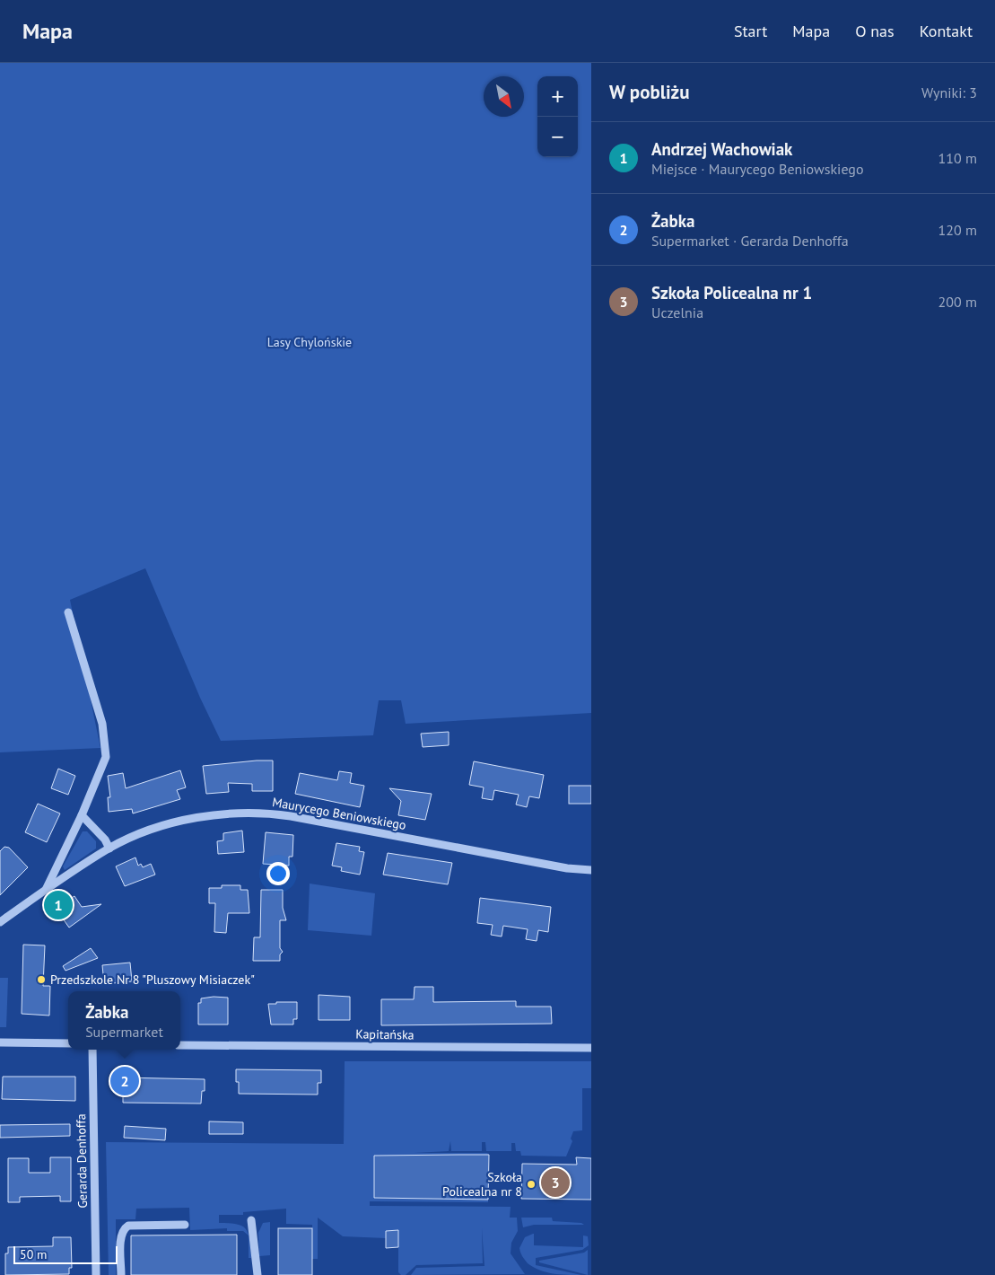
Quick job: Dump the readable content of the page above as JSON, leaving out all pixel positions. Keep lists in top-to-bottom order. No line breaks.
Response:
{"streets":{"street":["Maurycego Beniowskiego","Kapitańska","Gerarda Denhoffa"]},"parks":["Lasy Chylońskie"],"places":["Przedszkole Nr 8 \"Pluszowy Misiaczek\"","Szkoła Policealna nr 8"],"scale_bar":"50 m","north":"bottom right","page":{"header":"Mapa","nav":["Start","Mapa","O nas","Kontakt"],"heading":["W pobliżu","Wyniki: 3"],"map_buttons":["+","−"],"list":[{"mark":"1","name":"Andrzej Wachowiak","note":"Miejsce · Maurycego Beniowskiego","value":"110 m"},{"mark":"2","name":"Żabka","note":"Supermarket · Gerarda Denhoffa","value":"120 m"},{"mark":"3","name":"Szkoła Policealna nr 1","note":"Uczelnia","value":"200 m"}],"pins":["1","2","3"],"popup":["Żabka","Supermarket"],"scale":"50 m"}}
